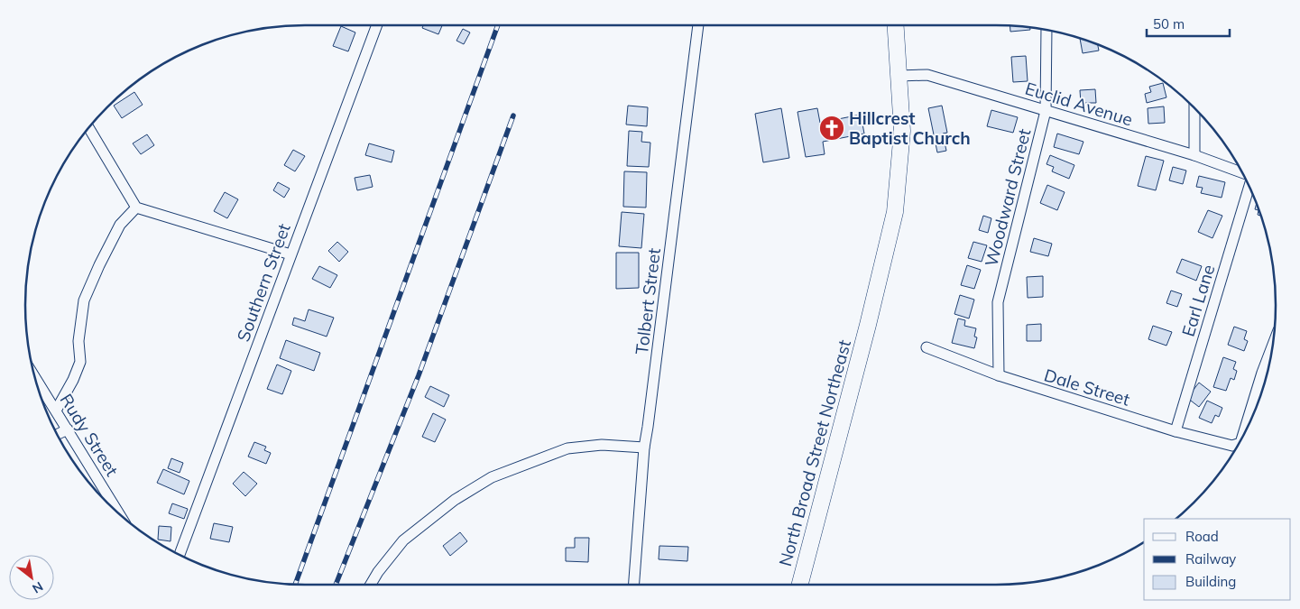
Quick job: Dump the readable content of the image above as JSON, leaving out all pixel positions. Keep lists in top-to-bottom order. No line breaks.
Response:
{"streets":{"main road":["North Broad Street Northeast"],"street":["Euclid Avenue","Woodward Street","Southern Street","Earl Lane","Tolbert Street","Dale Street","Rudy Street"]},"crossings":[["Euclid Avenue","Woodward Street"],["Euclid Avenue","North Broad Street Northeast"],["Woodward Street","Dale Street"],["Earl Lane","Dale Street"]],"places":{"church":["Hillcrest Baptist Church"]},"legend":["Road","Railway","Building"],"scale_bar":"50 m","north":"bottom right"}
